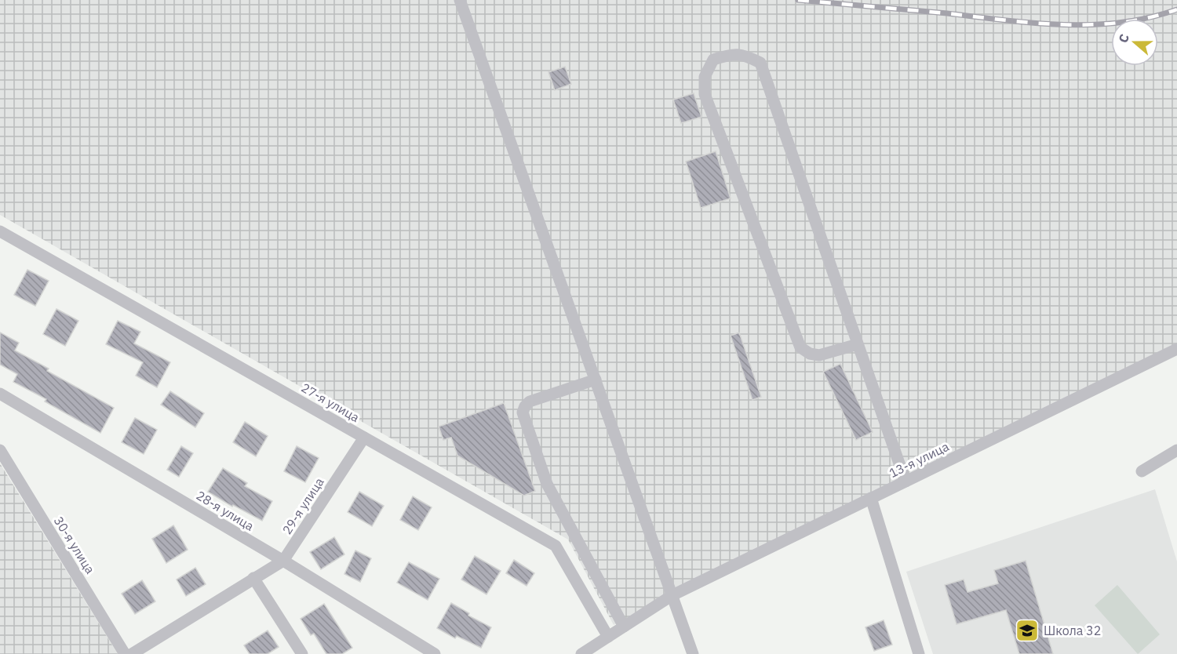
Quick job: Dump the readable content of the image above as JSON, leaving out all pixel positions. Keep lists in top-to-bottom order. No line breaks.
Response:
{"streets":{"street":["27-я улица","13-я улица","29-я улица","28-я улица","30-я улица"]},"crossings":[["27-я улица","13-я улица"],["27-я улица","29-я улица"],["29-я улица","28-я улица"]],"places":{"school or university":["Школа 32"]},"north":"left"}
